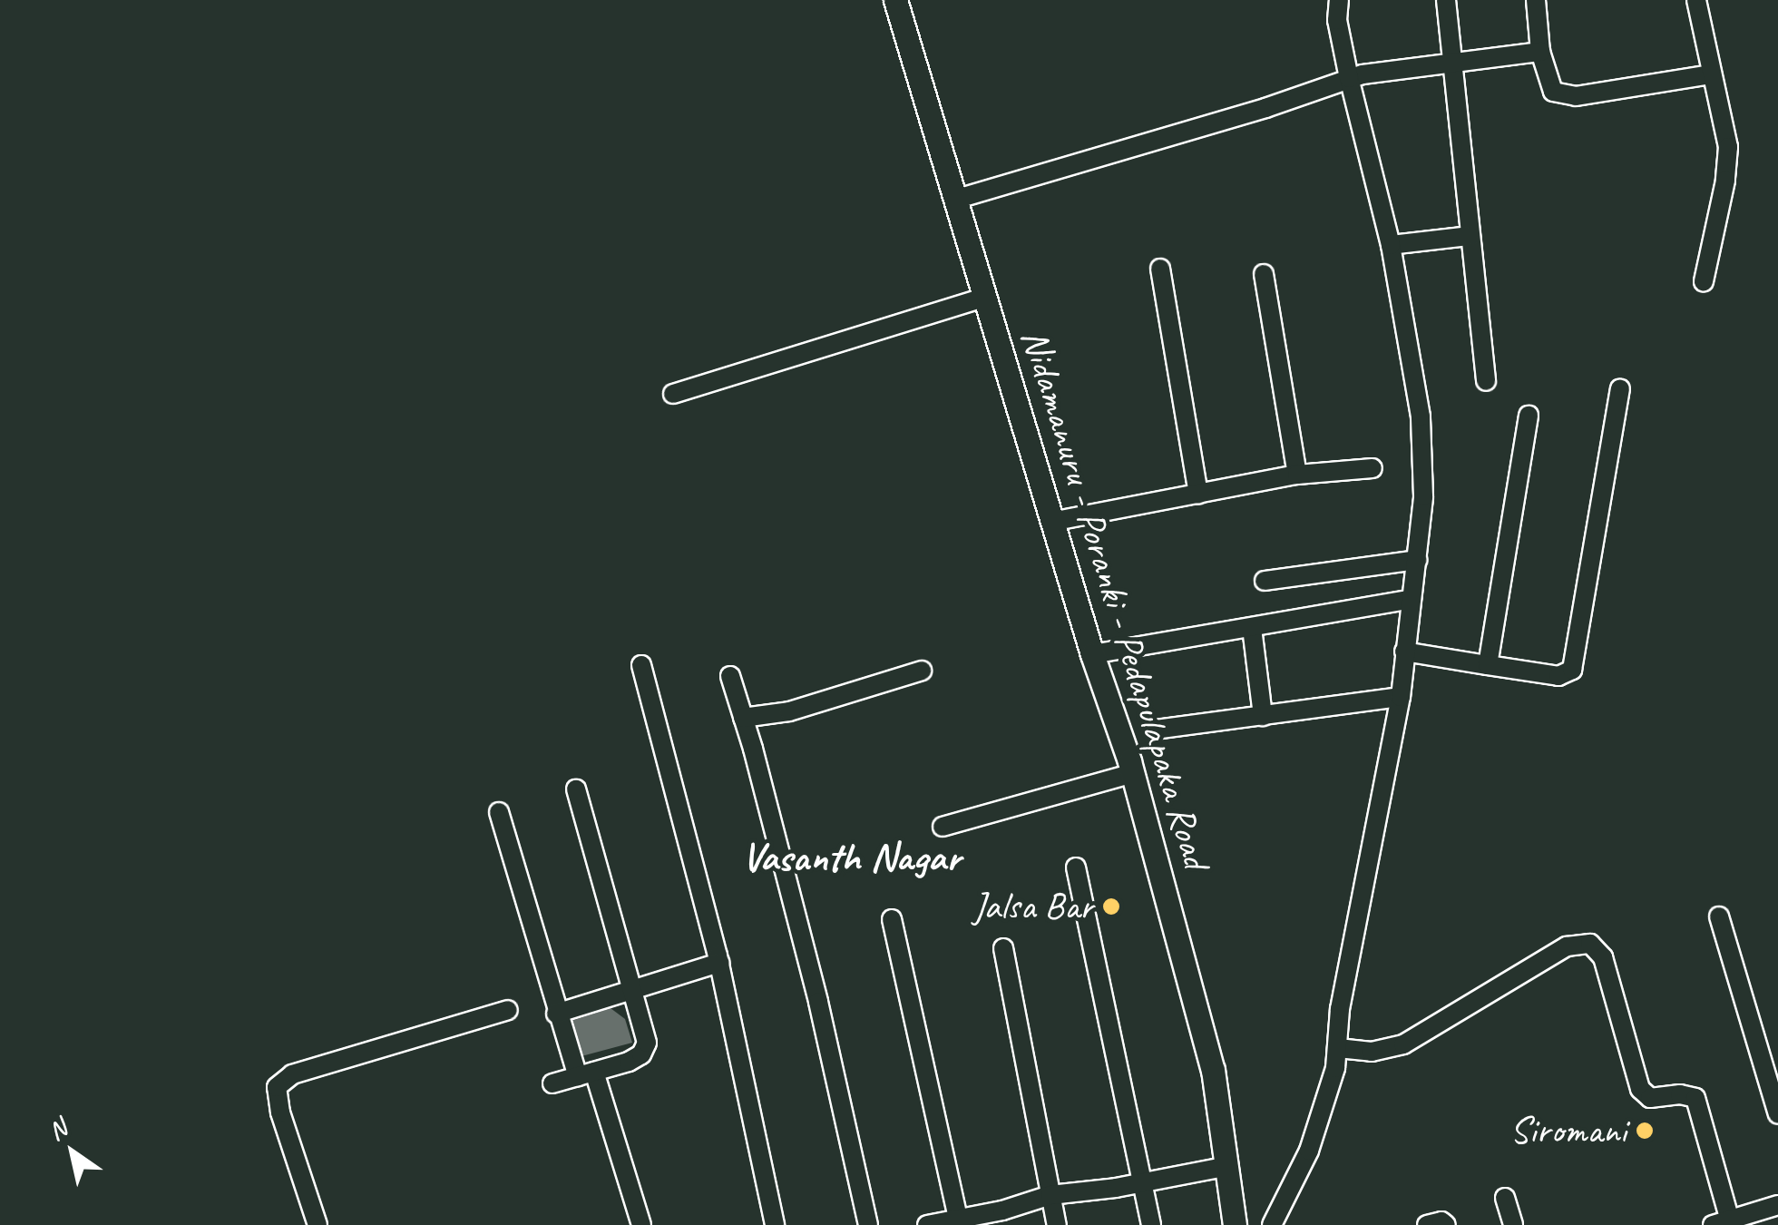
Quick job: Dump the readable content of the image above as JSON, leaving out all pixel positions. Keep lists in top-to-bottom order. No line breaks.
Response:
{"streets":{"main road":["Nidamanuru - Poranki - Pedapulapaka Road"]},"districts":["Vasanth Nagar"],"places":["Jalsa Bar","Siromani"],"north":"top left"}
